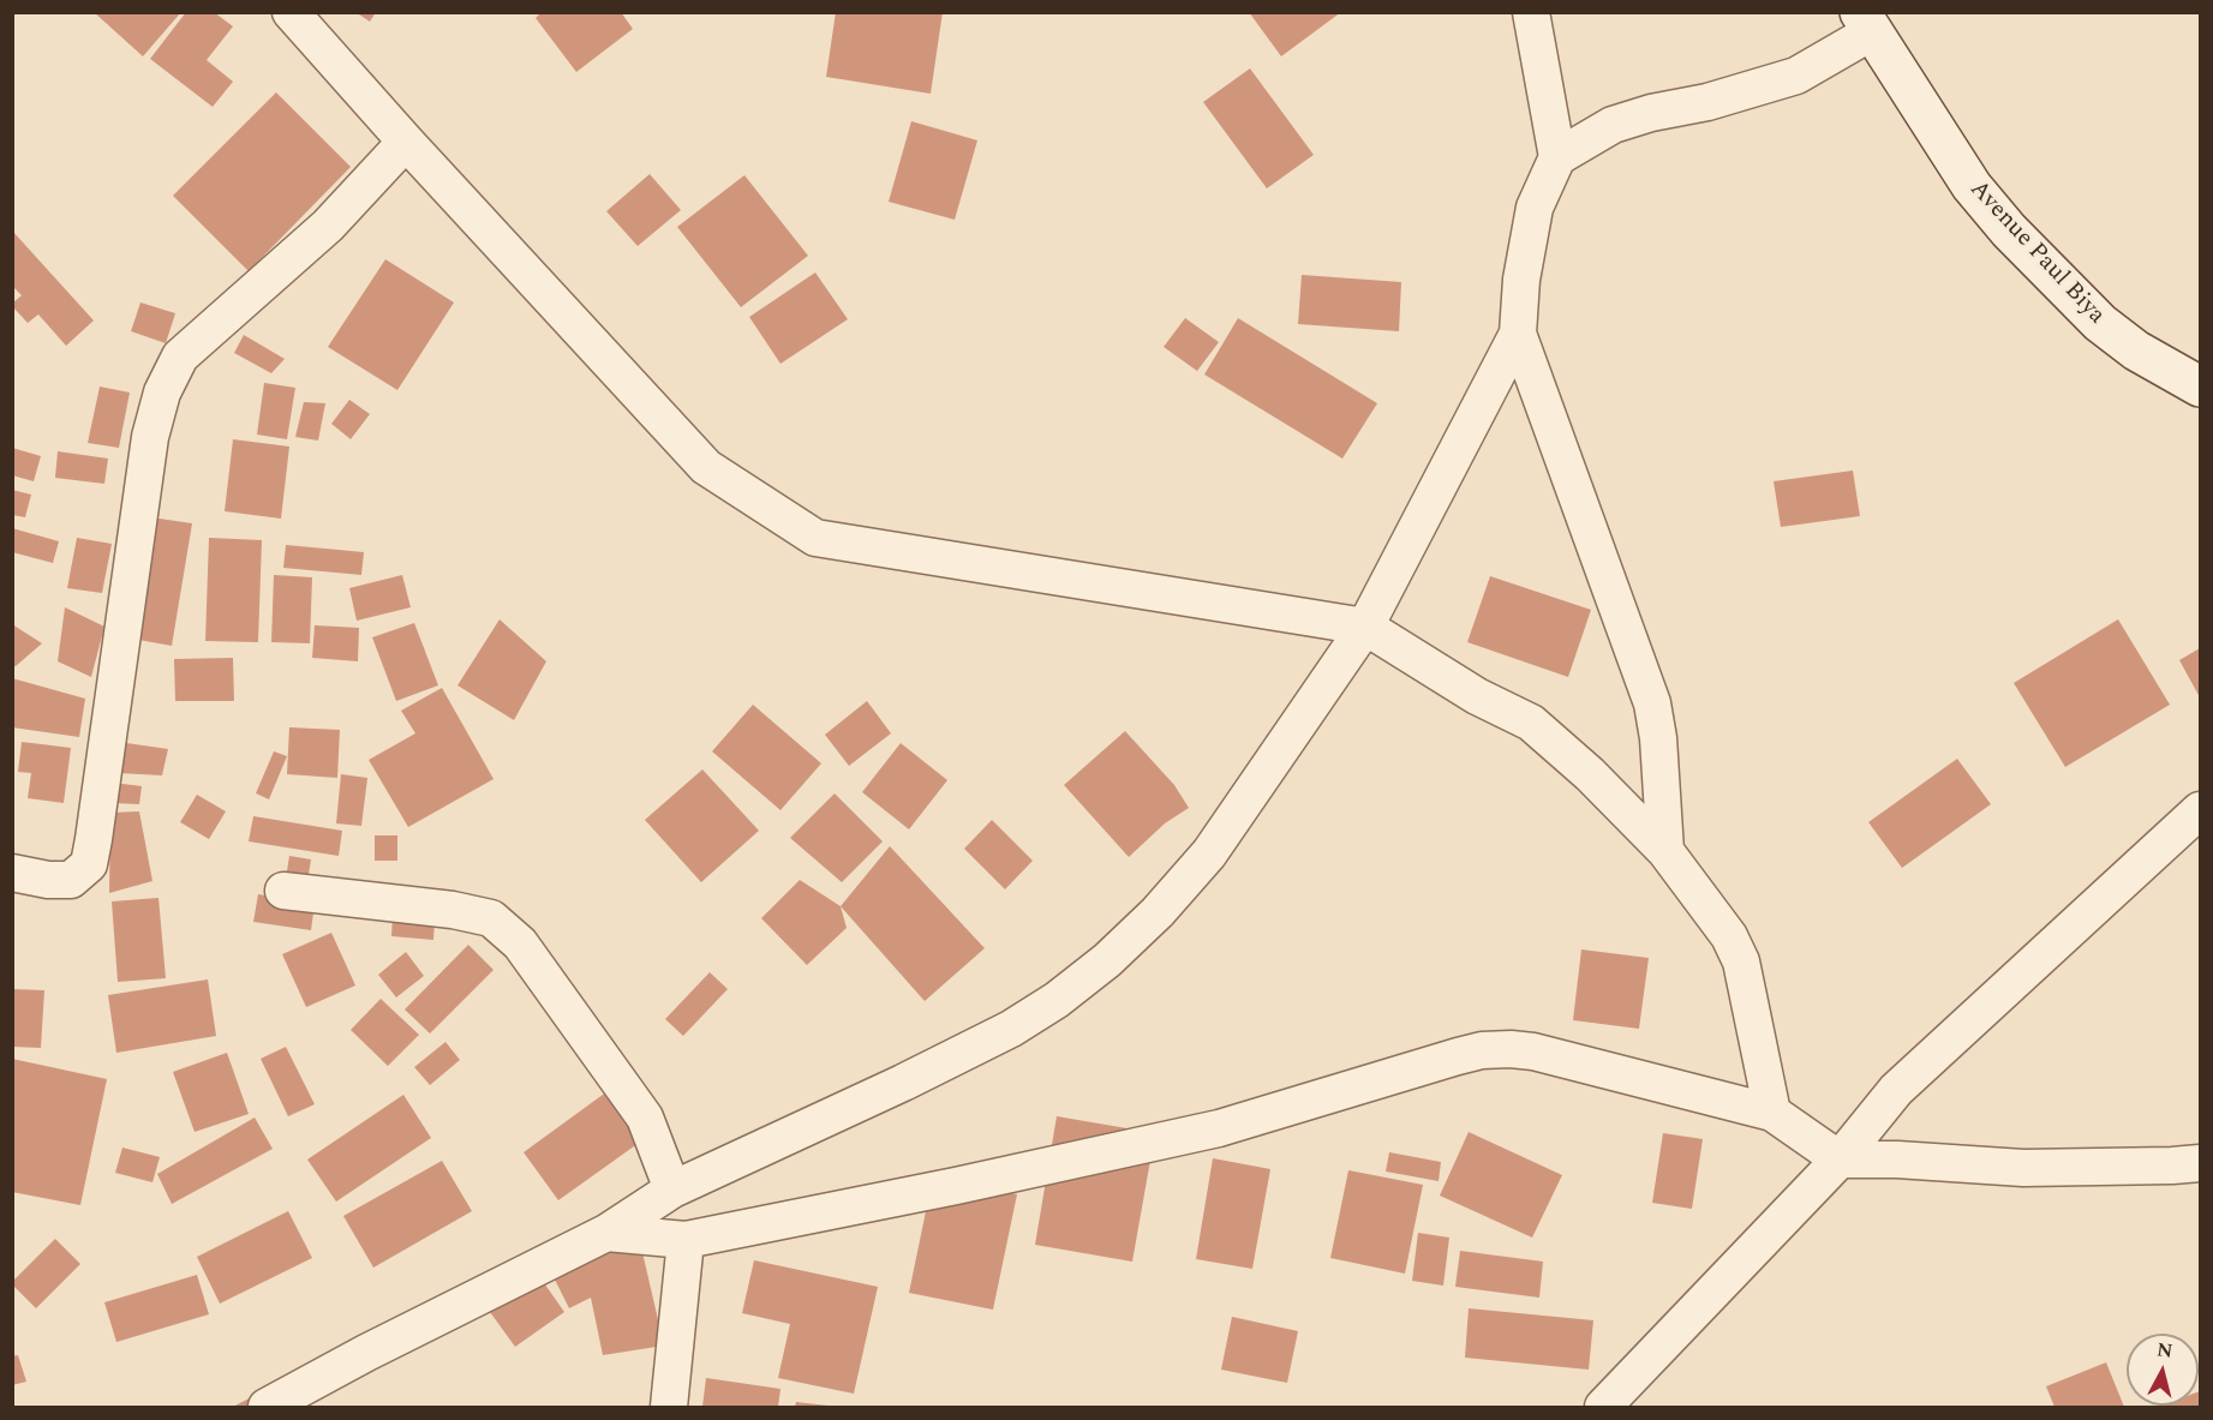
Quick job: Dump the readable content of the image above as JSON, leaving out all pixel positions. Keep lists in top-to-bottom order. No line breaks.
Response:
{"streets":{"main road":["Avenue Paul Biya"]},"north":"top"}
